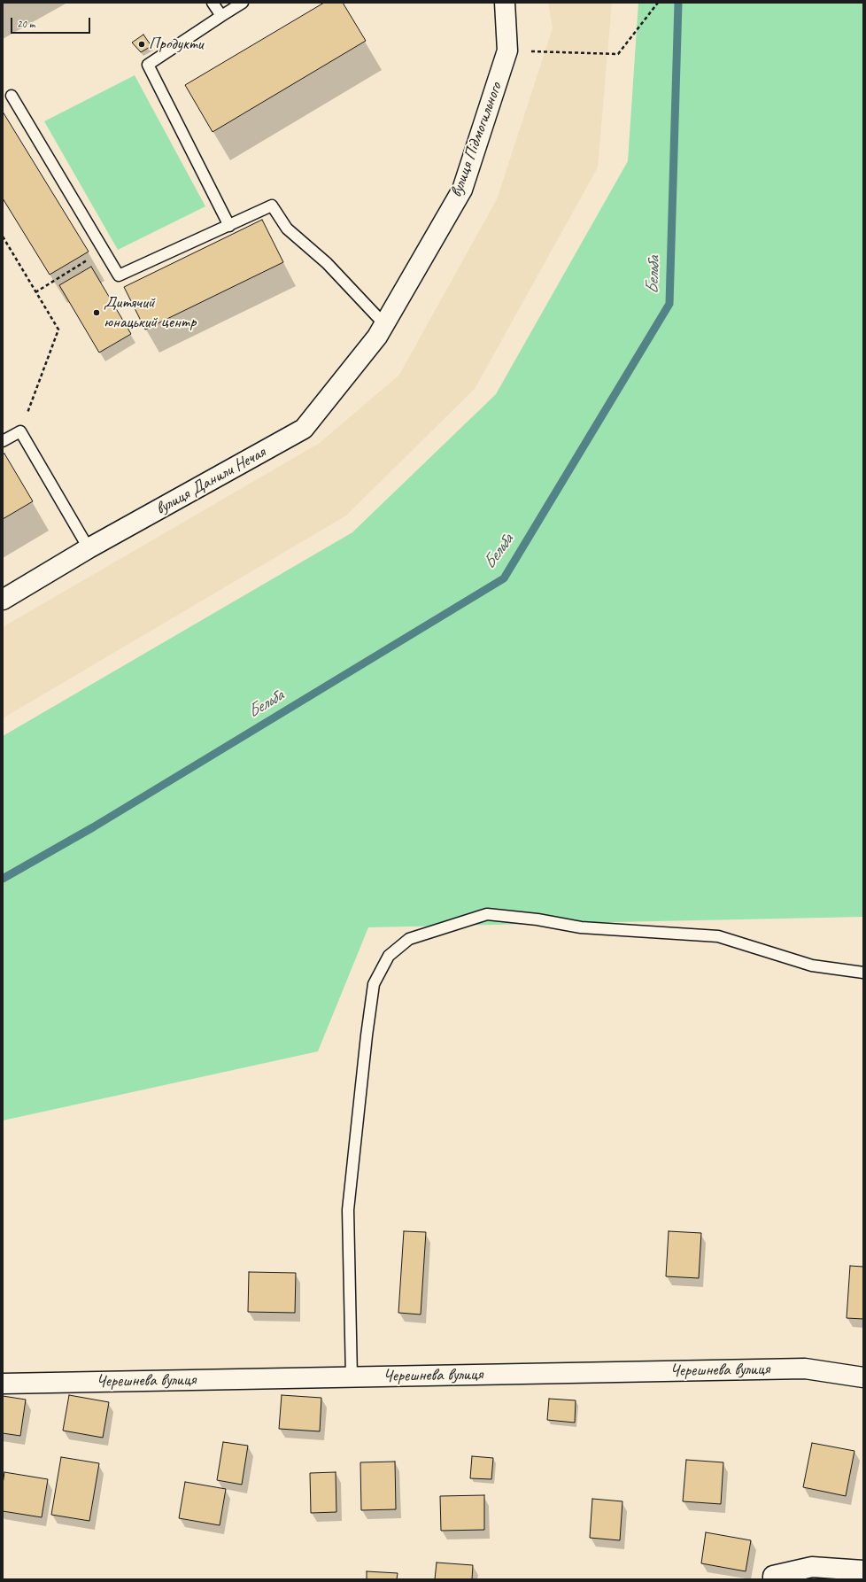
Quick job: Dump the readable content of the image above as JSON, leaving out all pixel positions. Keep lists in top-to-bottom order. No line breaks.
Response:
{"streets":{"street":["вулиця Підмогильного","вулиця Данили Нечая","Черешнева вулиця"]},"crossings":[["вулиця Підмогильного","вулиця Данили Нечая"]],"water":["Бельба"],"places":["Продукти","Дитячий юнацький центр"],"scale_bar":"20 m"}
